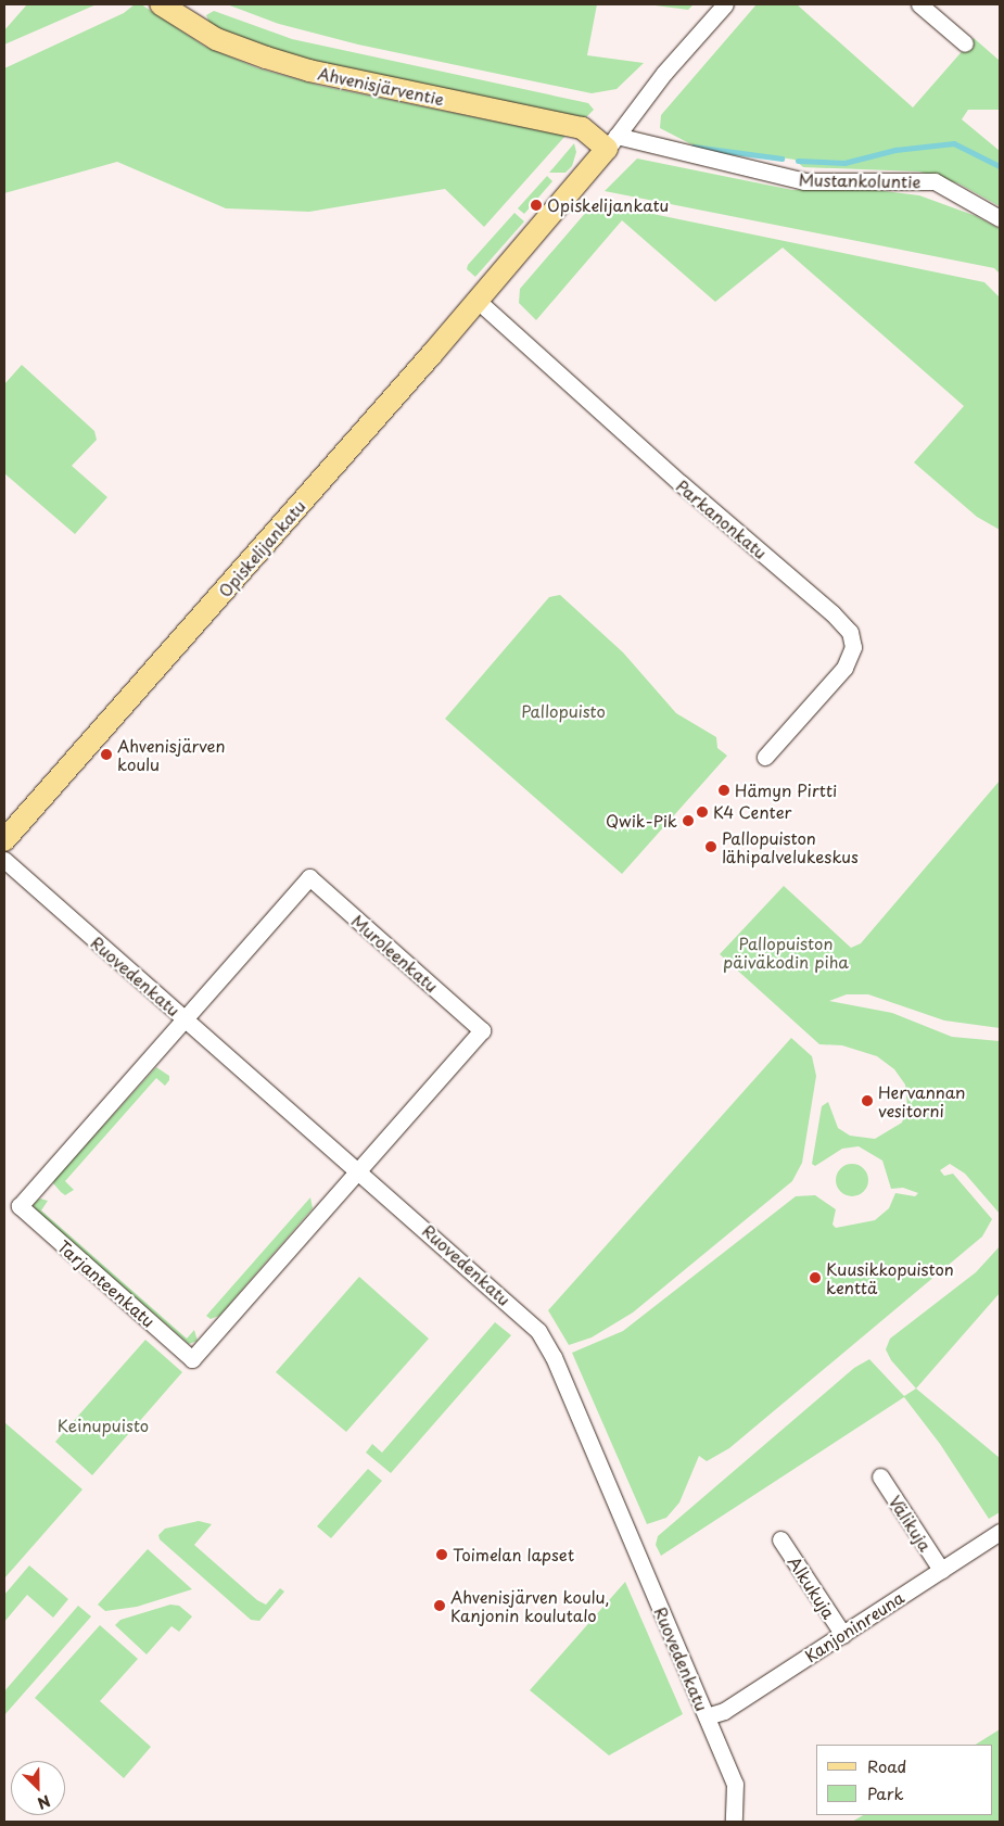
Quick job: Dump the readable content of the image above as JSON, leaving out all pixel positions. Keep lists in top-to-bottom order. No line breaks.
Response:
{"streets":{"main road":["Ahvenisjärventie","Opiskelijankatu"],"street":["Mustankoluntie","Parkanonkatu","Muroleenkatu","Ruovedenkatu","Tarjanteenkatu","Välikuja","Alkukuja","Kanjoninreuna"]},"crossings":[["Ahvenisjärventie","Mustankoluntie"],["Ahvenisjärventie","Opiskelijankatu"],["Mustankoluntie","Opiskelijankatu"],["Parkanonkatu","Opiskelijankatu"],["Muroleenkatu","Ruovedenkatu"],["Muroleenkatu","Tarjanteenkatu"],["Ruovedenkatu","Tarjanteenkatu"],["Ruovedenkatu","Kanjoninreuna"],["Välikuja","Kanjoninreuna"],["Alkukuja","Kanjoninreuna"]],"parks":["Pallopuisto","Pallopuiston päiväkodin piha","Keinupuisto"],"places":["Opiskelijankatu","Ahvenisjärven koulu","Hämyn Pirtti","K4 Center","Qwik-Pik","Pallopuiston lähipalvelukeskus","Hervannan vesitorni","Kuusikkopuiston kenttä","Toimelan lapset","Ahvenisjärven koulu, Kanjonin koulutalo"],"legend":["Road","Park"],"north":"bottom right"}
